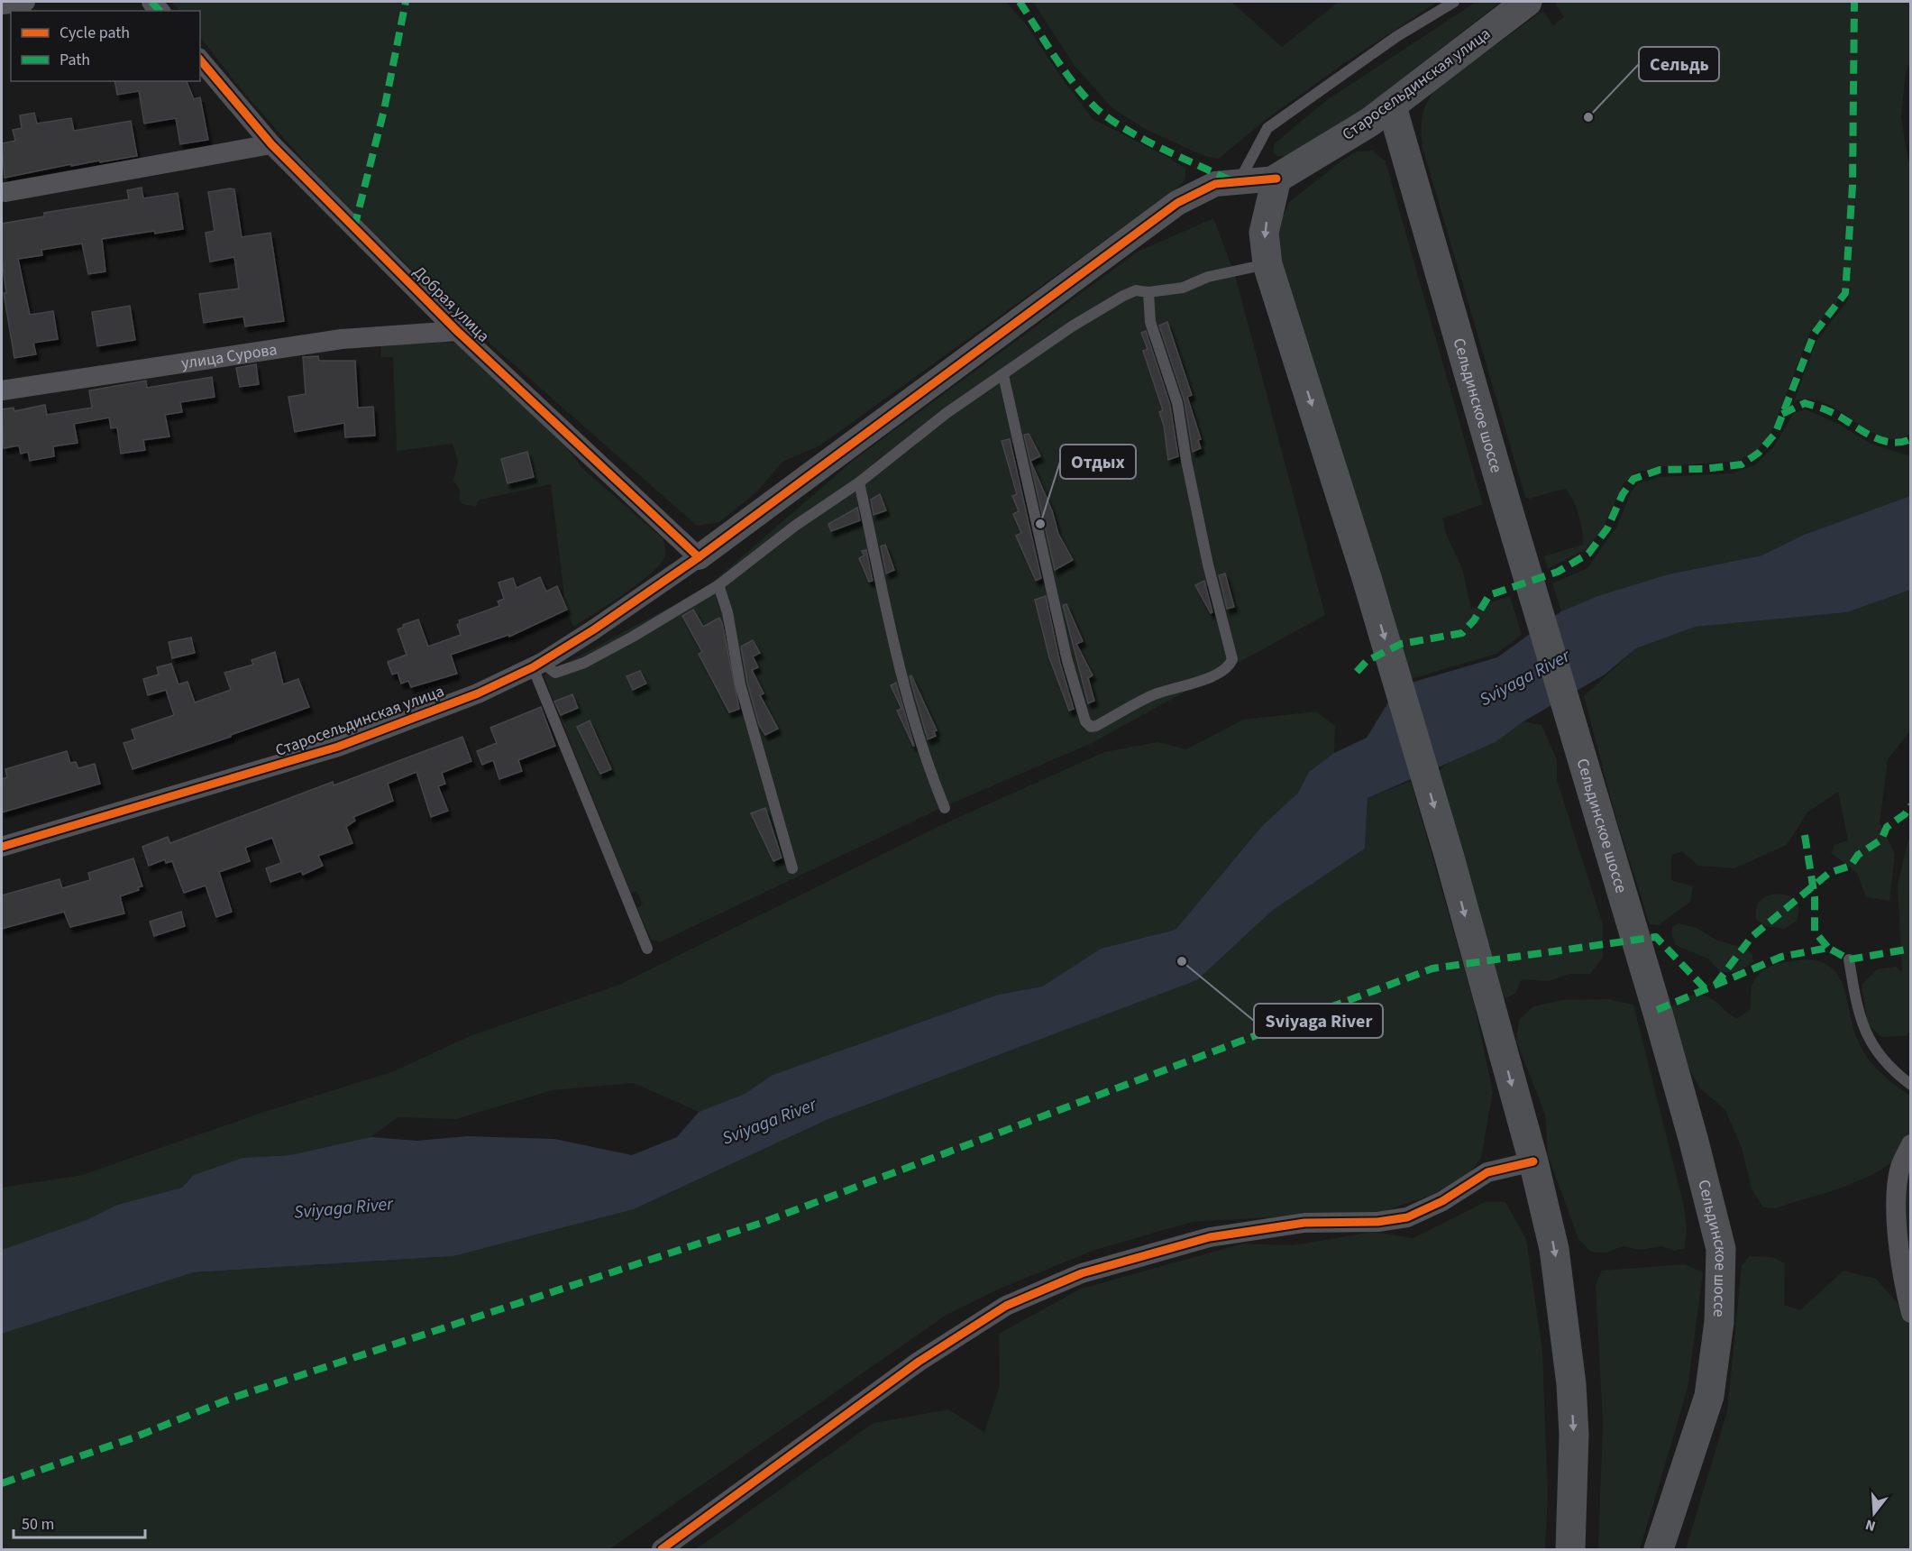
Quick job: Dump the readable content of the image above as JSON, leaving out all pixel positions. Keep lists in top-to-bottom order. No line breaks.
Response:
{"streets":{"main road":["Старосельдинская улица","Сельдинское шоссе"],"street":["Добрая улица","улица Сурова"]},"crossings":[["Старосельдинская улица","Добрая улица"],["Старосельдинская улица","Сельдинское шоссе"],["Добрая улица","улица Сурова"]],"water":["Sviyaga River"],"places":["Сельдь","Отдых","Sviyaga River"],"legend":["Cycle path","Path"],"scale_bar":"50 m","north":"bottom"}
